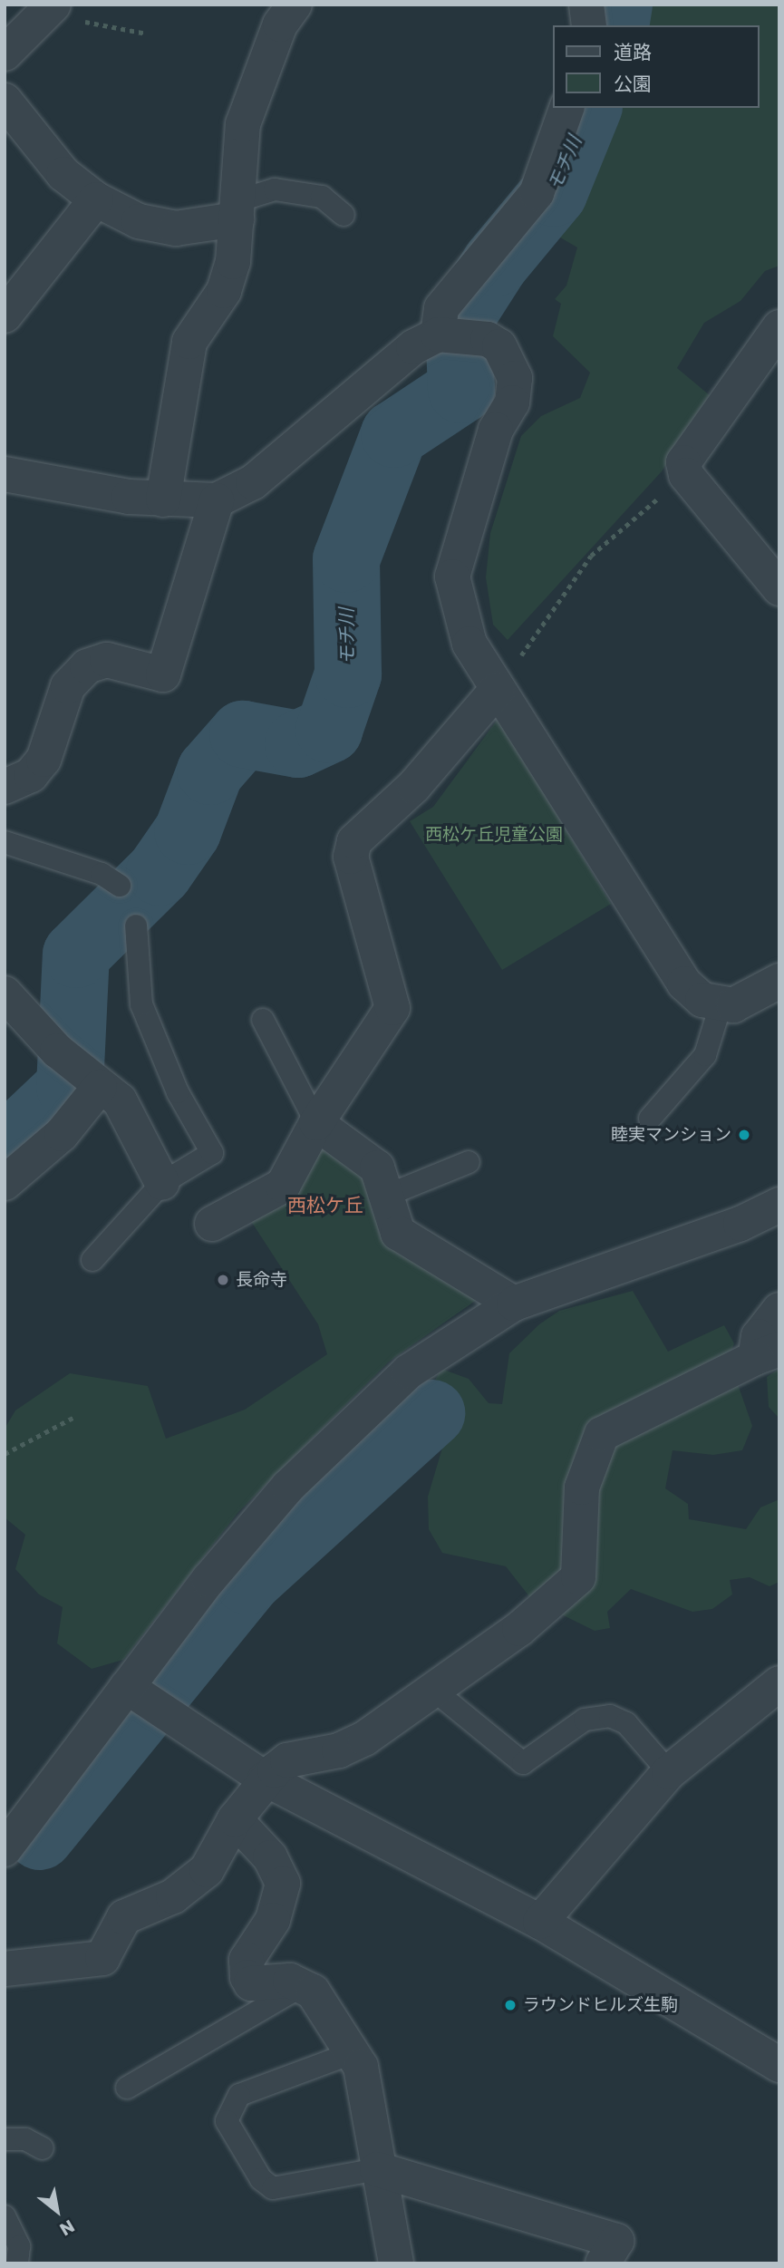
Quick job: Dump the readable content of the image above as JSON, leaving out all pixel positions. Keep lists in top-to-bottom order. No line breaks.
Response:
{"districts":["西松ケ丘"],"water":["モチ川"],"parks":["西松ケ丘児童公園"],"places":["睦実マンション","長命寺","ラウンドヒルズ生駒"],"legend":["道路","公園"],"north":"bottom right"}
